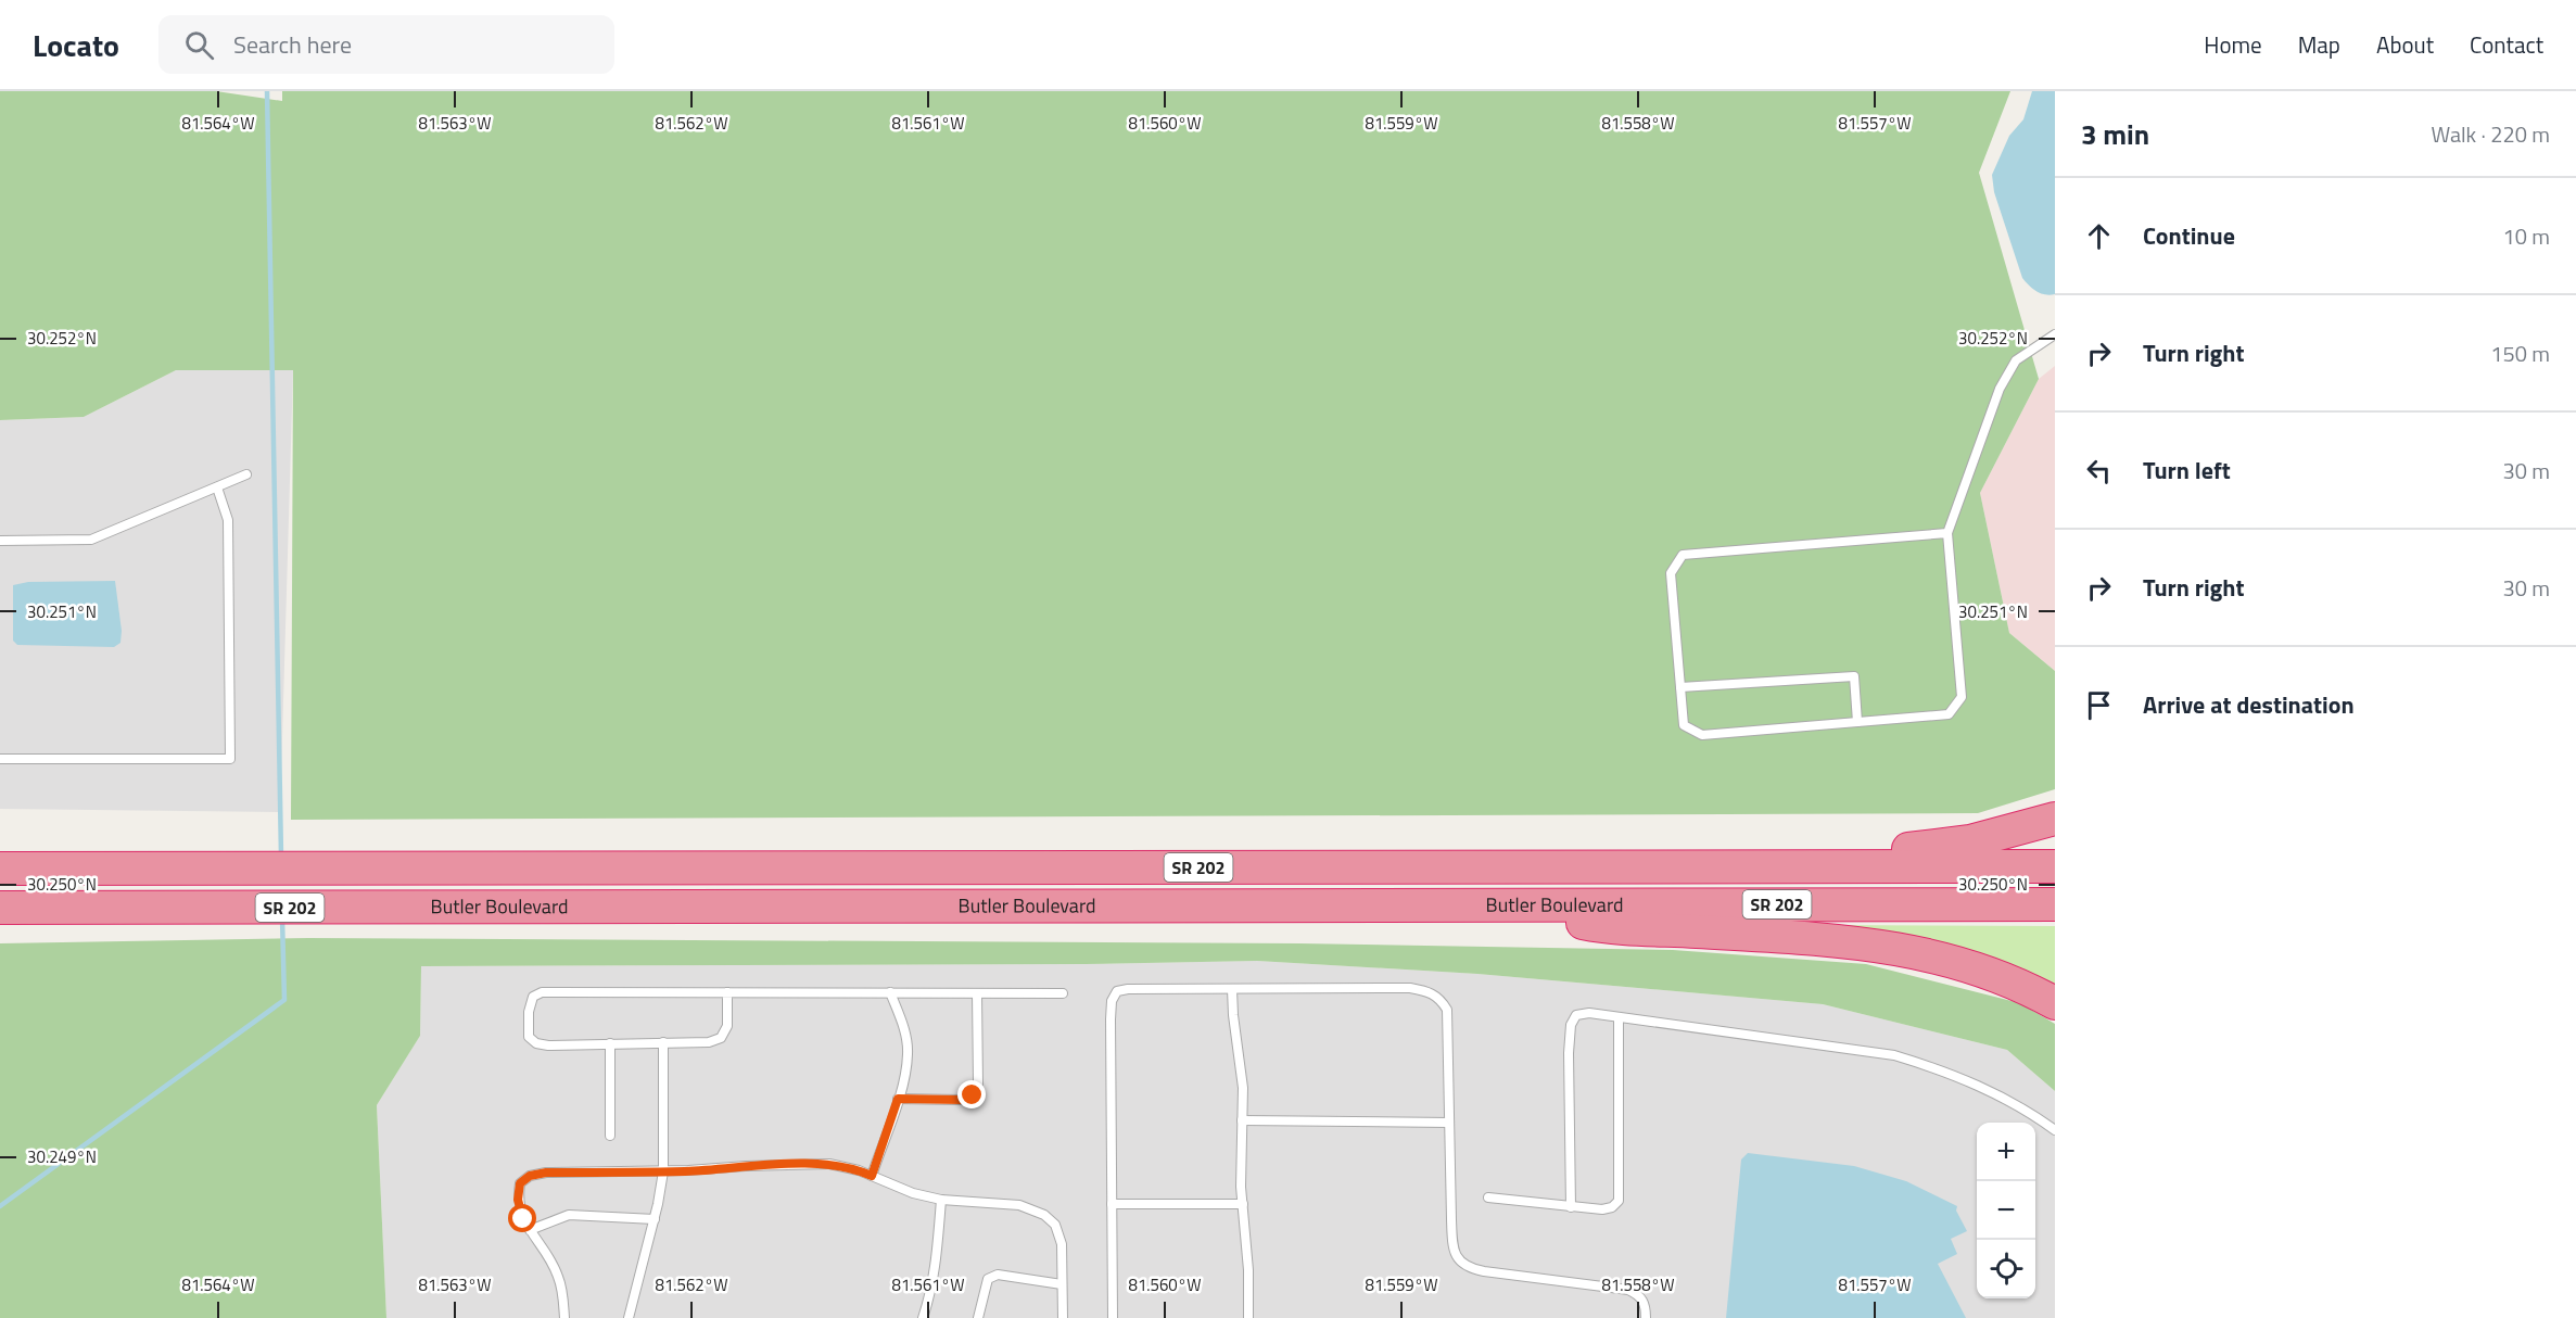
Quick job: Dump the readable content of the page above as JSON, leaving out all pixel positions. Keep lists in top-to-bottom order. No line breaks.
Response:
{"streets":{"highway":["SR 202","Butler Boulevard"]},"page":{"header":"Locato","search":"Search here","nav":["Home","Map","About","Contact"],"heading":["3 min","Walk · 220 m"],"list":[["Continue","10 m"],["Turn right","150 m"],["Turn left","30 m"],["Turn right","30 m"],"Arrive at destination"],"map_buttons":["+","−"]},"coordinates":["81.564°W","81.563°W","81.562°W","81.561°W","81.560°W","81.559°W","81.558°W","81.557°W","30.252°N","30.251°N","30.250°N","30.249°N"]}
